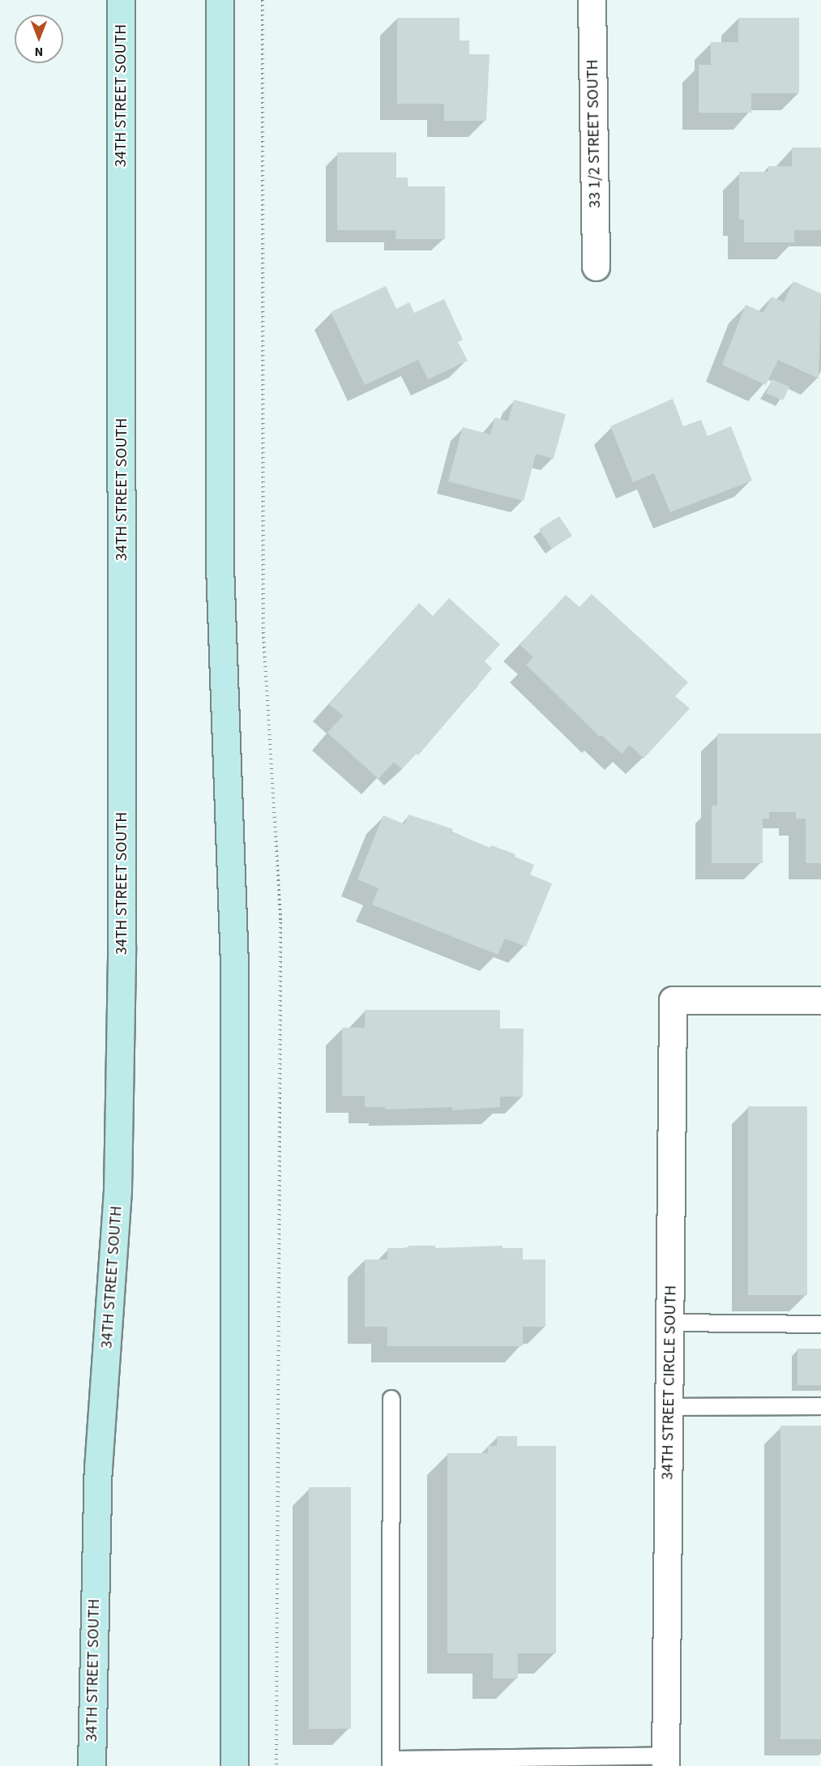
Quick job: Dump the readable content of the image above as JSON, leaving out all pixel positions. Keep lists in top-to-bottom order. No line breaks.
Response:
{"streets":{"main road":["34TH STREET SOUTH"],"street":["33 1/2 STREET SOUTH","34TH STREET CIRCLE SOUTH"]},"north":"bottom"}
